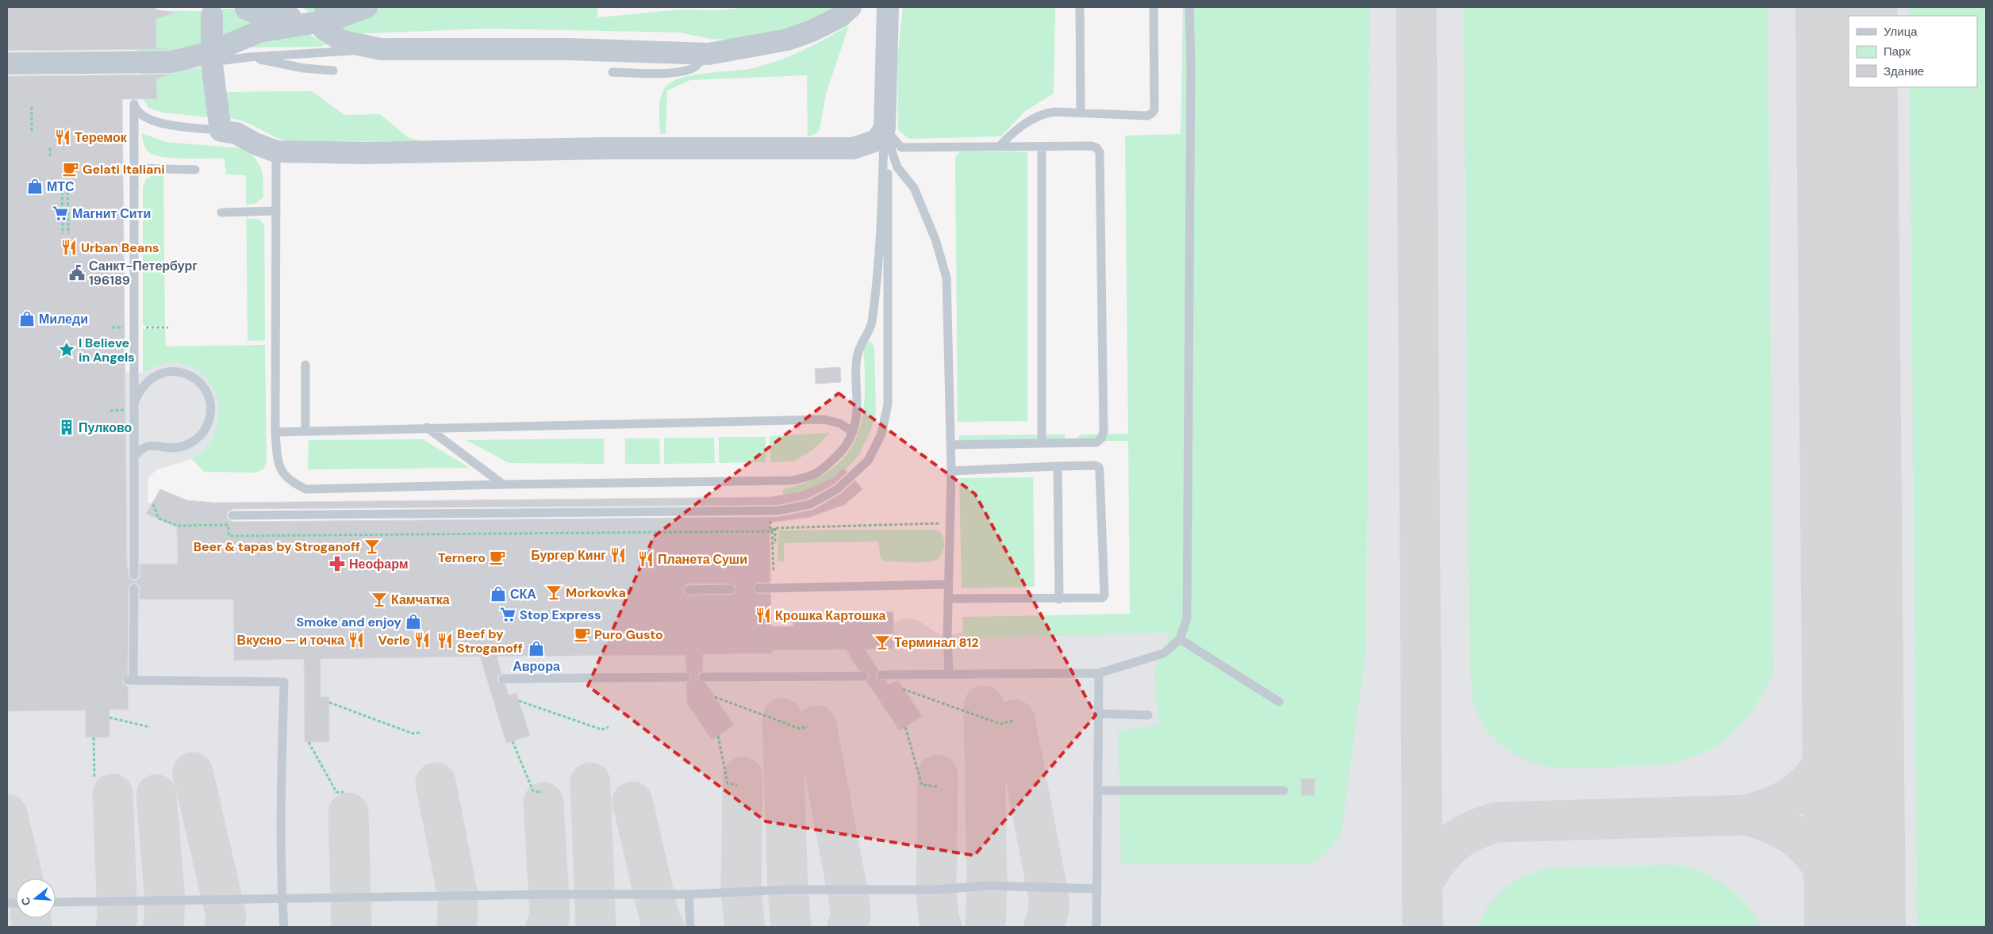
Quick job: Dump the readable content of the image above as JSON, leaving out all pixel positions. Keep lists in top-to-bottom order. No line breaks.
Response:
{"places":{"restaurant":["Теремок","Urban Beans","Бургер Кинг","Планета Суши","Крошка Картошка","Вкусно — и точка","Verle","Beef by Stroganoff"],"cafe":["Gelati Italiani","Ternero","Puro Gusto"],"shop":["МТС","Миледи","СКА","Smoke and enjoy","Аврора"],"supermarket":["Магнит Сити","Stop Express"],"public building":["Санкт-Петербург 196189"],"place":["I Believe in Angels"],"building":["Пулково"],"bar":["Beer & tapas by Stroganoff","Morkovka","Камчатка","Терминал 812"],"pharmacy":["Неофарм"]},"legend":["Улица","Парк","Здание"],"north":"left"}
